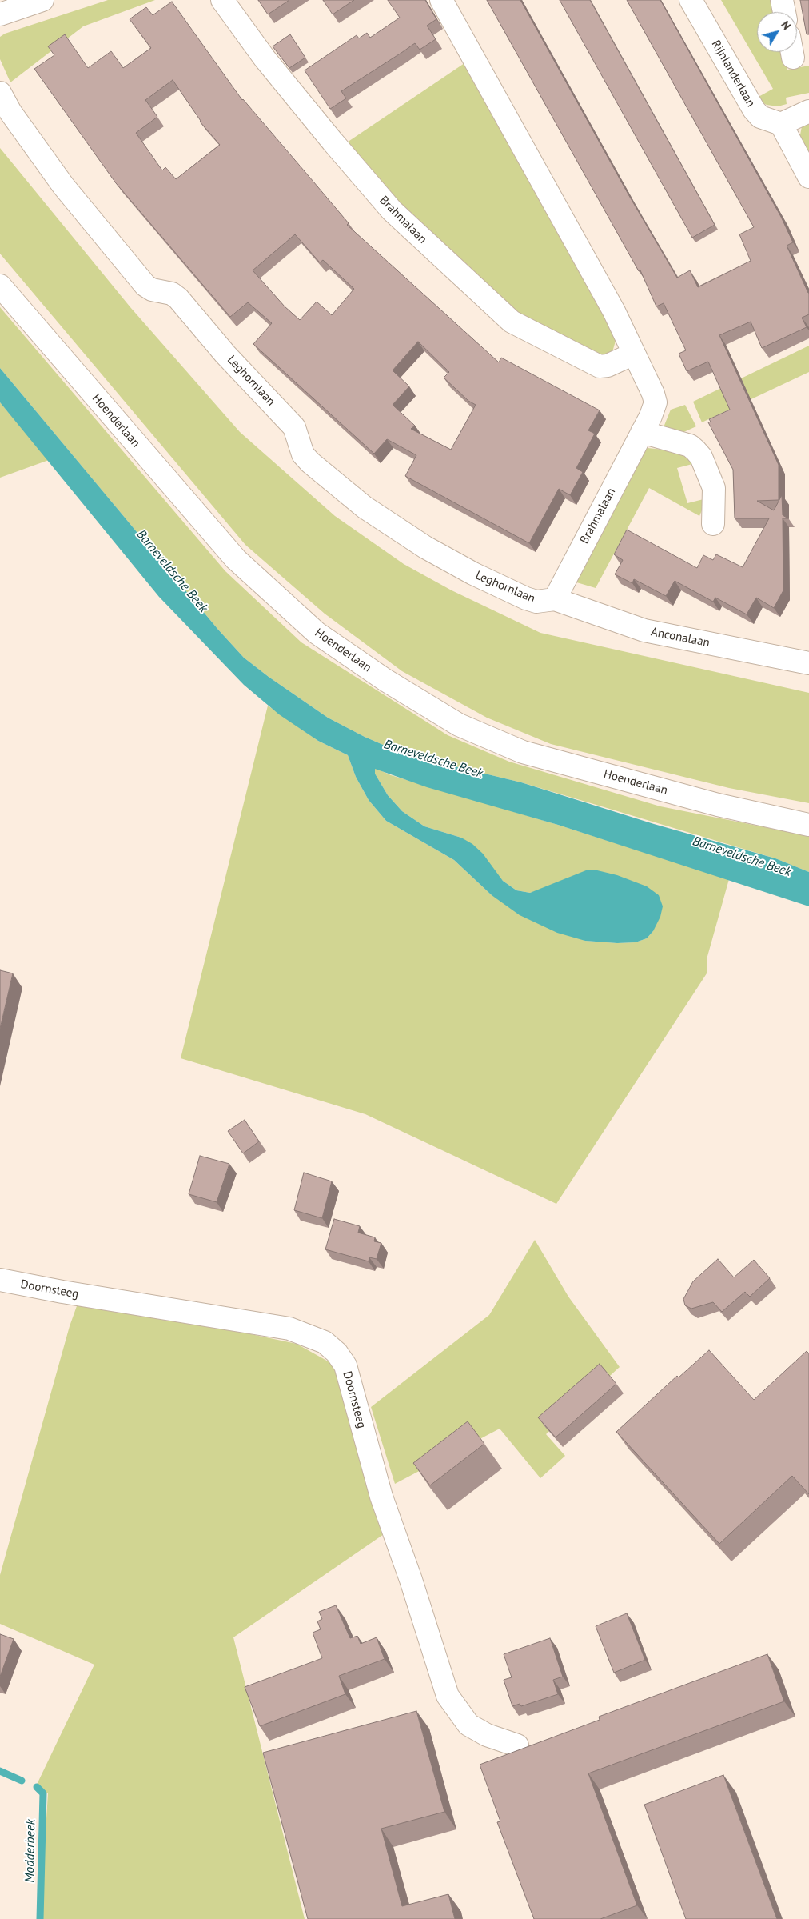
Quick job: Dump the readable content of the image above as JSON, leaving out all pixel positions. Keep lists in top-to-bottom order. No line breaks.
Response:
{"streets":{"street":["Rijnlanderlaan","Brahmalaan","Leghornlaan","Hoenderlaan","Anconalaan","Doornsteeg"]},"crossings":[["Brahmalaan","Leghornlaan"],["Brahmalaan","Anconalaan"],["Leghornlaan","Anconalaan"]],"water":["Barneveldsche Beek","Modderbeek"],"north":"top right"}
